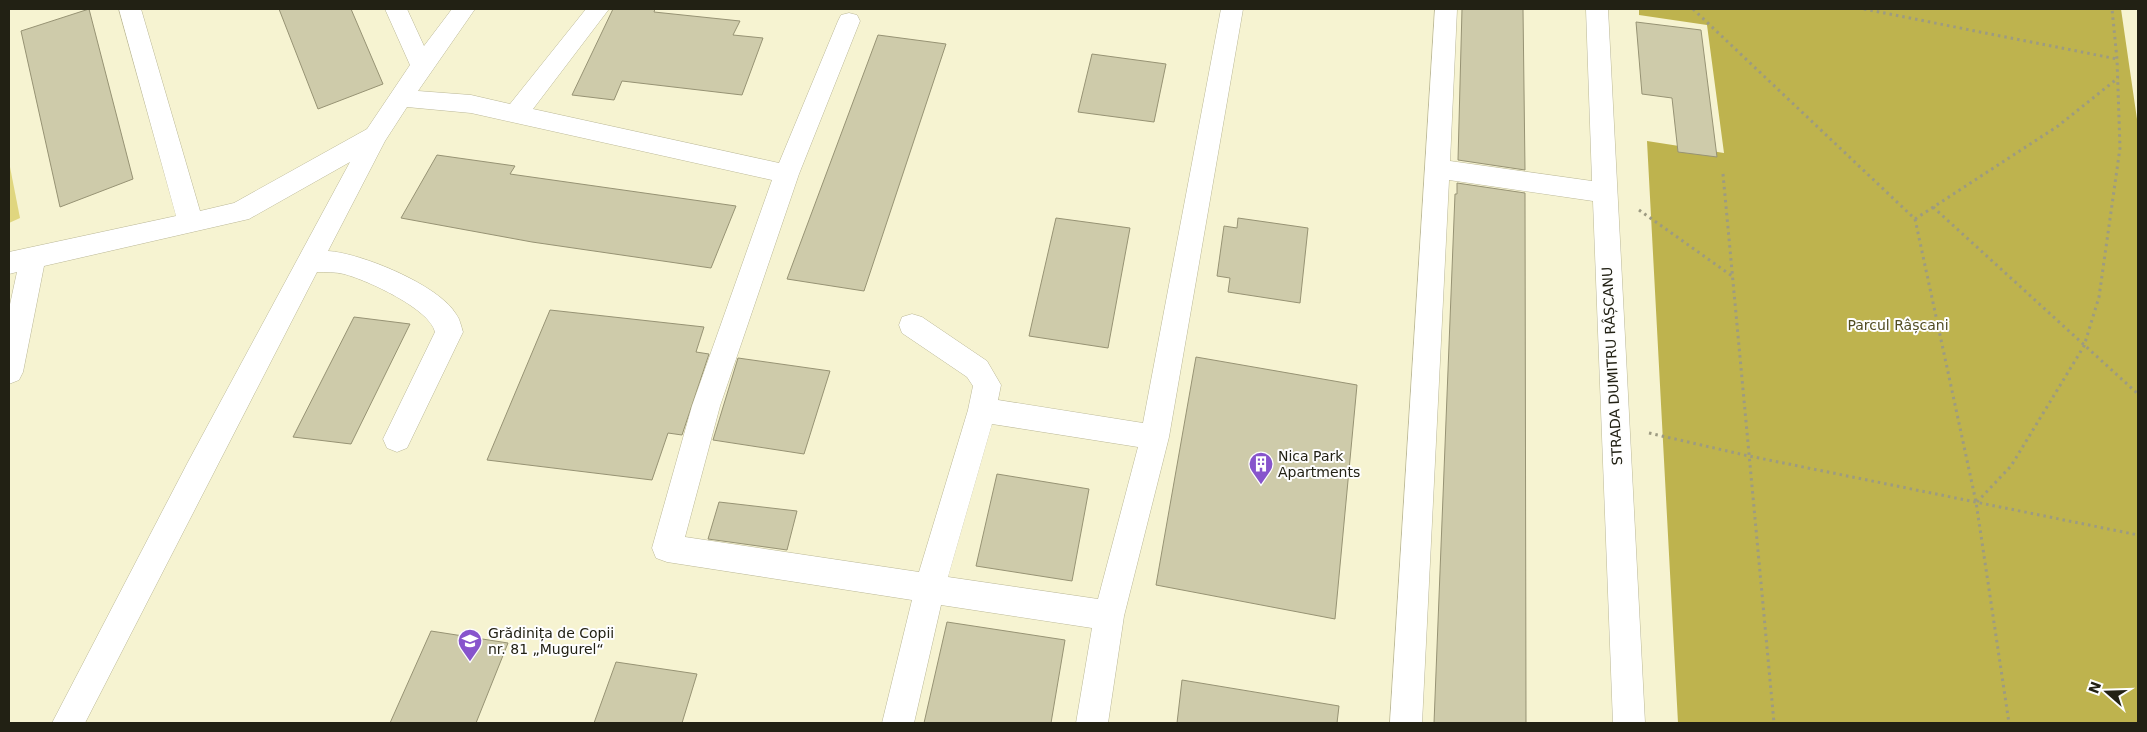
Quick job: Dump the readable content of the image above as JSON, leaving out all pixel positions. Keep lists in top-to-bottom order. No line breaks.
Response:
{"streets":{"street":["STRADA DUMITRU RÂȘCANU"]},"parks":["Parcul Râșcani"],"places":{"building":["Nica Park Apartments"],"school or university":["Grădinița de Copii nr. 81 „Mugurel“"]},"north":"left"}
